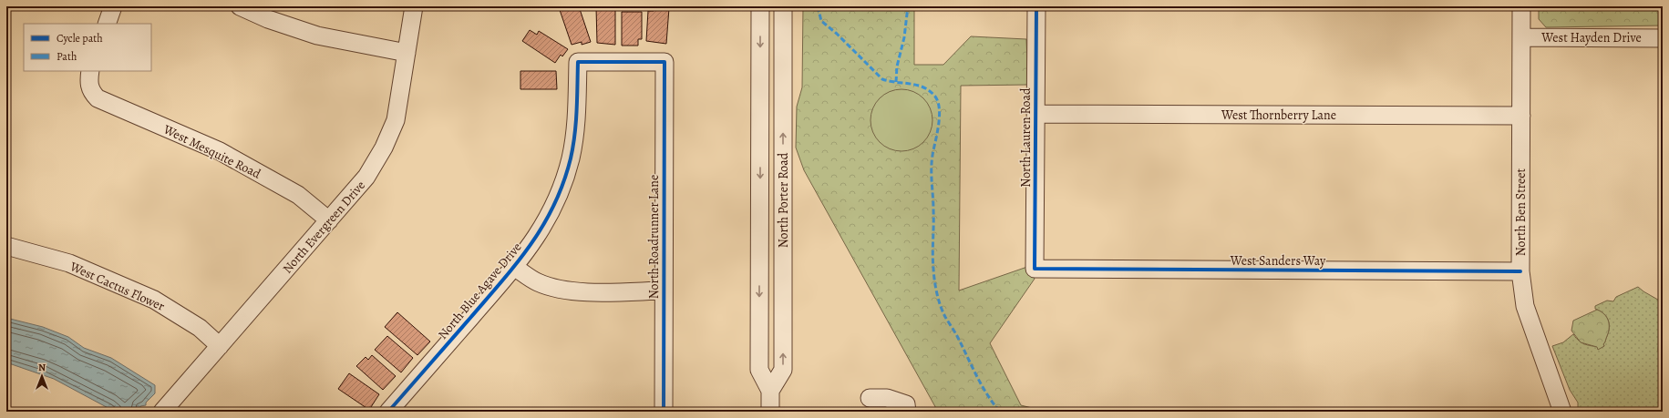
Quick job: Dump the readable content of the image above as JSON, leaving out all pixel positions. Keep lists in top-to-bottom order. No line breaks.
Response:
{"streets":{"street":["West Hayden Drive","West Thornberry Lane","North Lauren Road","West Mesquite Road","North Porter Road","North Ben Street","North Evergreen Drive","North Roadrunner Lane","West Sanders Way","West Cactus Flower","North Blue Agave Drive"]},"crossings":[["West Hayden Drive","North Ben Street"],["West Thornberry Lane","North Lauren Road"],["West Thornberry Lane","North Ben Street"],["North Lauren Road","West Sanders Way"],["West Mesquite Road","North Evergreen Drive"],["North Ben Street","West Sanders Way"],["North Evergreen Drive","West Cactus Flower"],["North Roadrunner Lane","North Blue Agave Drive"]],"legend":["Cycle path","Path"],"north":"top"}
